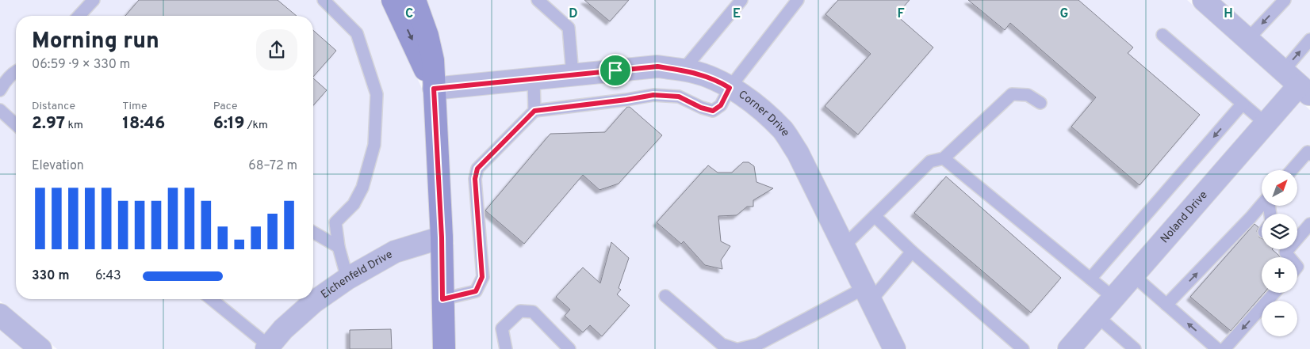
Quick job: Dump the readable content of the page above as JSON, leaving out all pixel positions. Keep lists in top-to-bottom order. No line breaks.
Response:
{"streets":{"street":["Corner Drive","Noland Drive","Eichenfeld Drive"]},"north":"top right","page":{"heading":["Morning run","06:59 · 9 × 330 m"],"stats":[["Distance","2.97 km"],["Time","18:46"],["Pace","6:19 /km"]],"chart":["Elevation","68–72 m"],"map_buttons":["+","−"],"list":[{"name":"330 m","note":"6:43"}]},"grid":{"columns":["C","D","E","F","G","H"]}}
